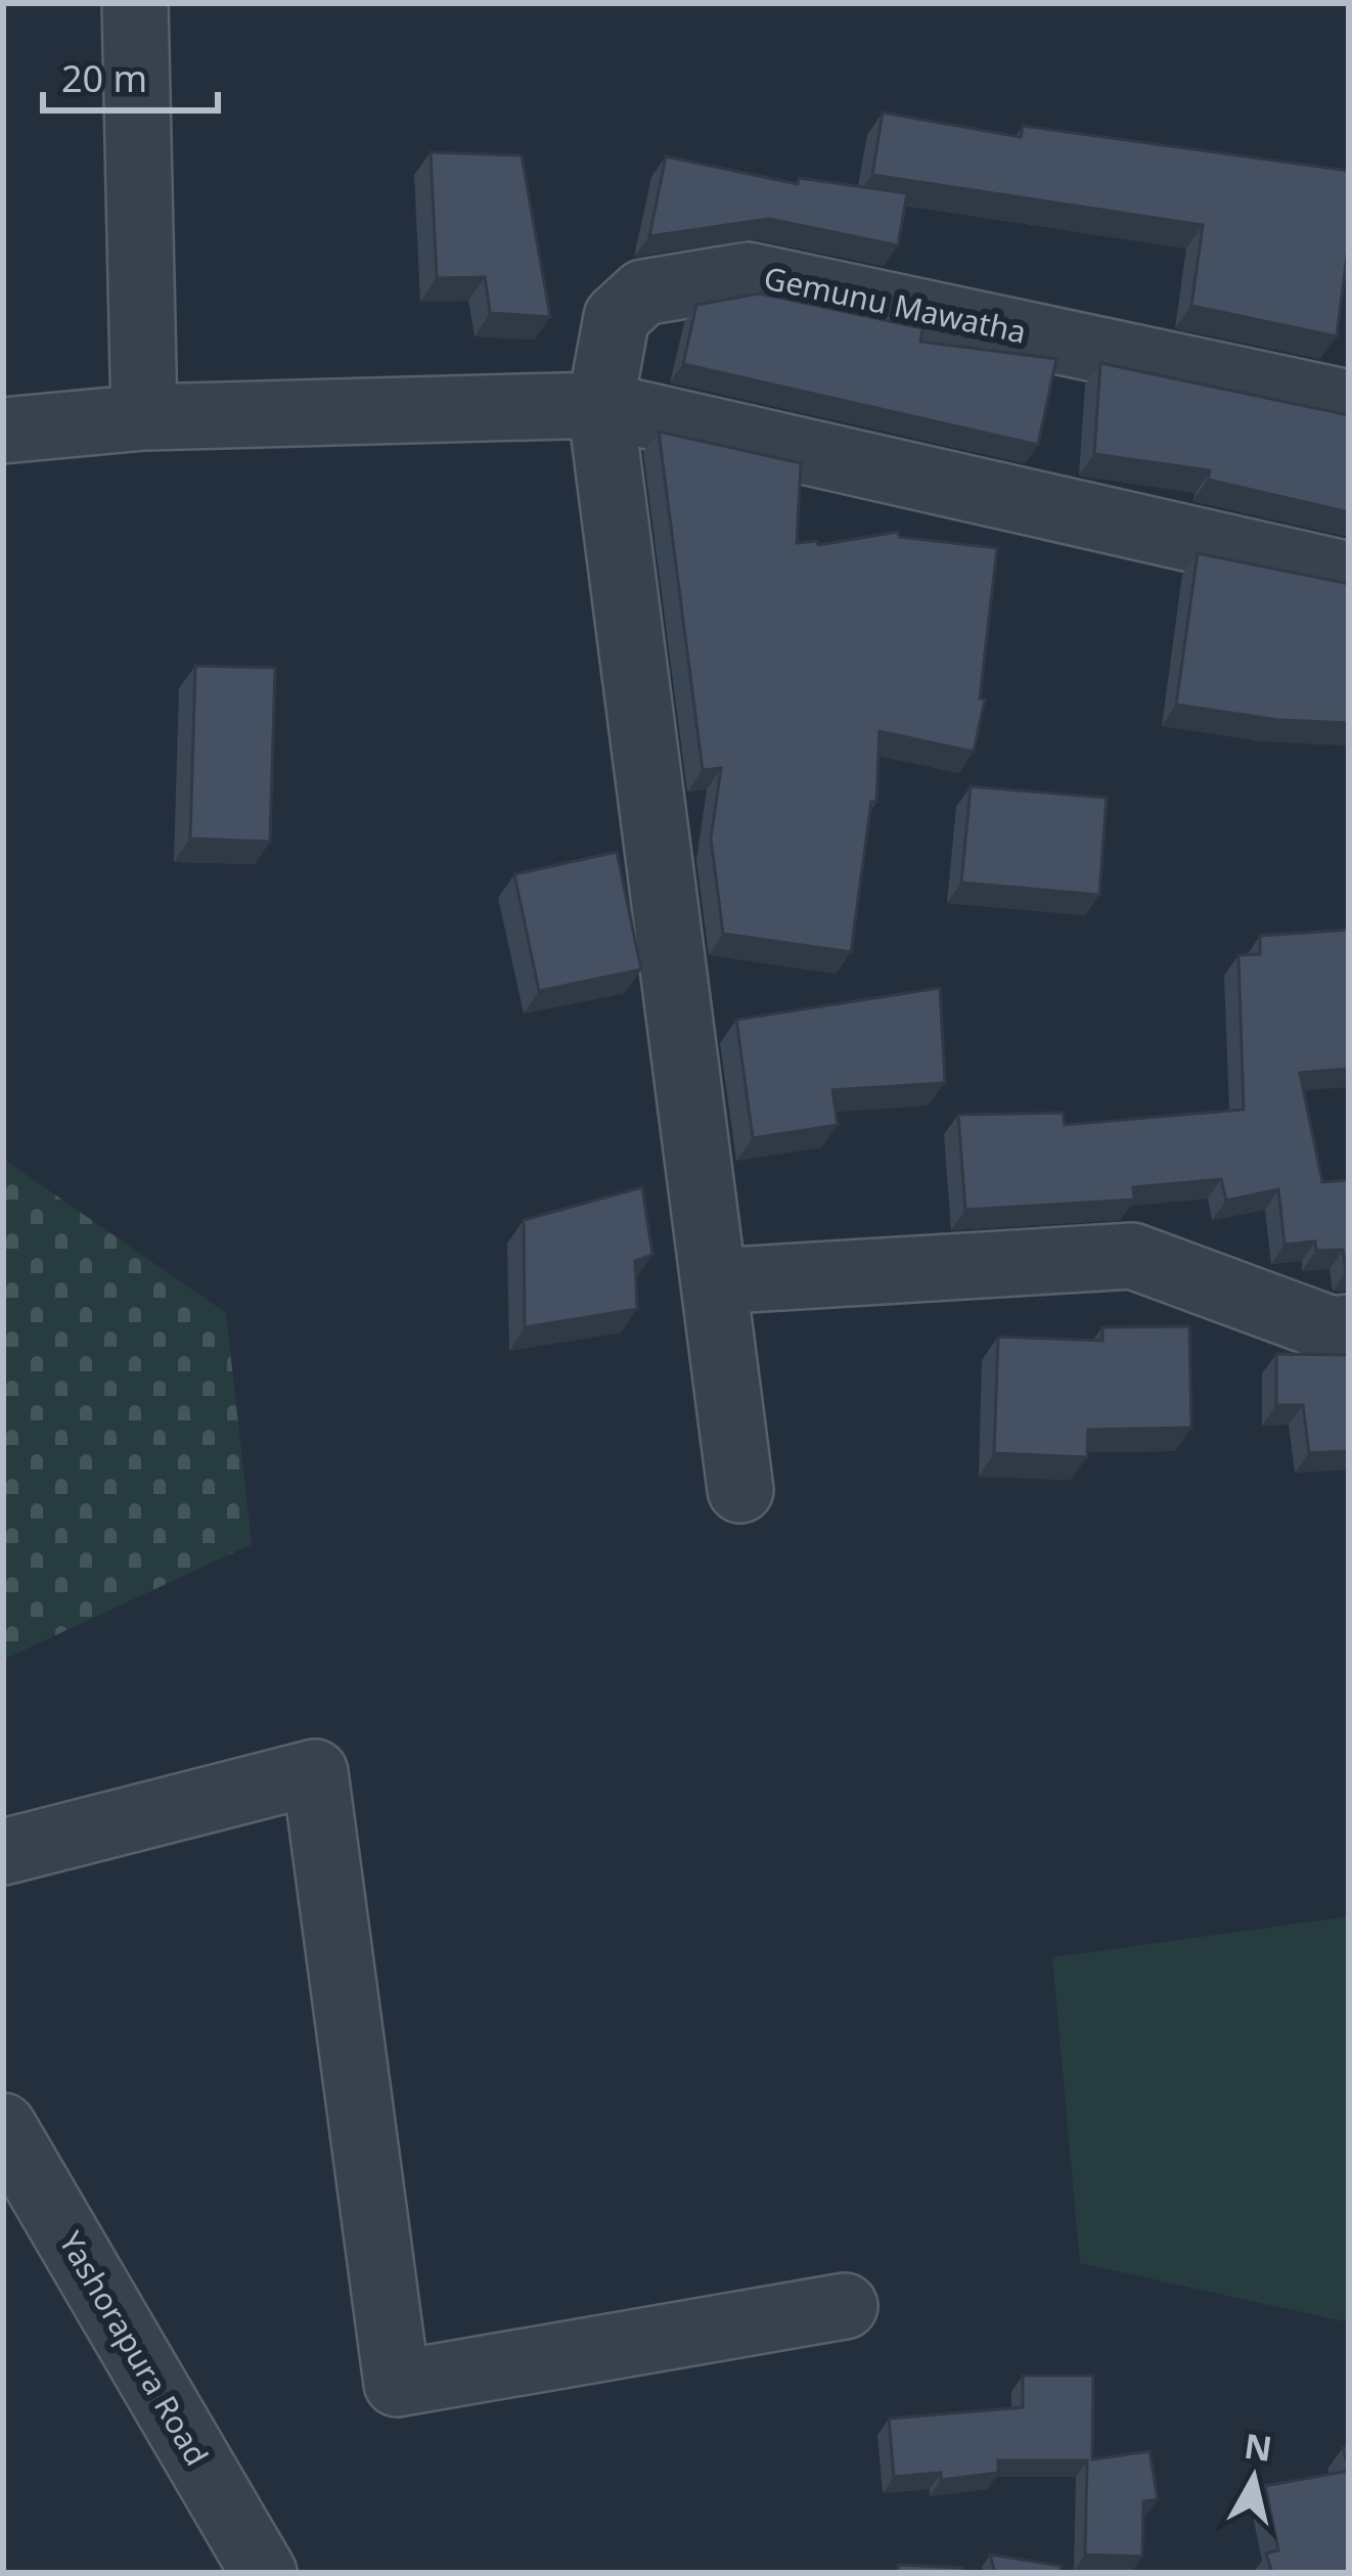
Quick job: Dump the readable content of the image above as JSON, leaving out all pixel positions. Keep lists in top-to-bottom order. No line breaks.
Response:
{"streets":{"street":["Gemunu Mawatha","Yashorapura Road"]},"scale_bar":"20 m","north":"top"}
